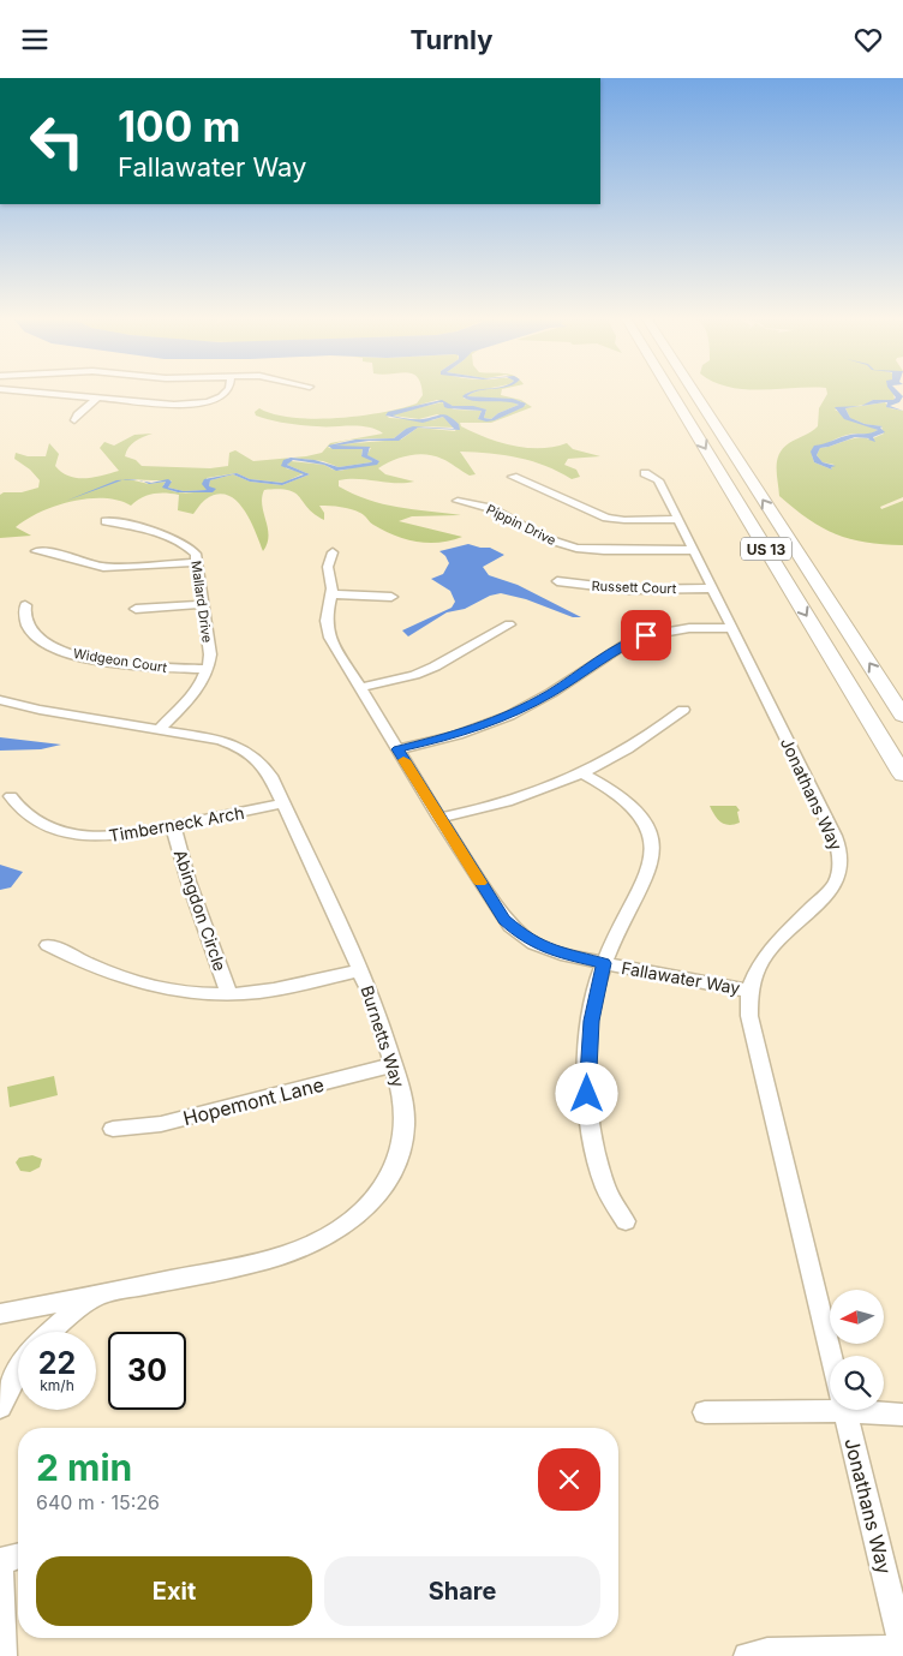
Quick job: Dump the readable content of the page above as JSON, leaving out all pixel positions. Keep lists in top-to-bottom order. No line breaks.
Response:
{"streets":{"highway":["US 13"],"street":["Pippin Drive","Russett Court","Mallard Drive","Widgeon Court","Jonathans Way","Timberneck Arch","Abingdon Circle","Fallawater Way","Burnetts Way","Hopemont Lane"]},"crossings":[["Pippin Drive","Jonathans Way"],["Russett Court","Jonathans Way"],["Mallard Drive","Widgeon Court"],["Jonathans Way","Fallawater Way"],["Timberneck Arch","Abingdon Circle"],["Timberneck Arch","Burnetts Way"],["Burnetts Way","Hopemont Lane"]],"north":"left","page":{"header":"Turnly","turn":["100 m","Fallawater Way"],"speed":"22 km/h","limit":"30","heading":["2 min","640 m · 15:26"],"buttons":["Exit","Share"]}}
